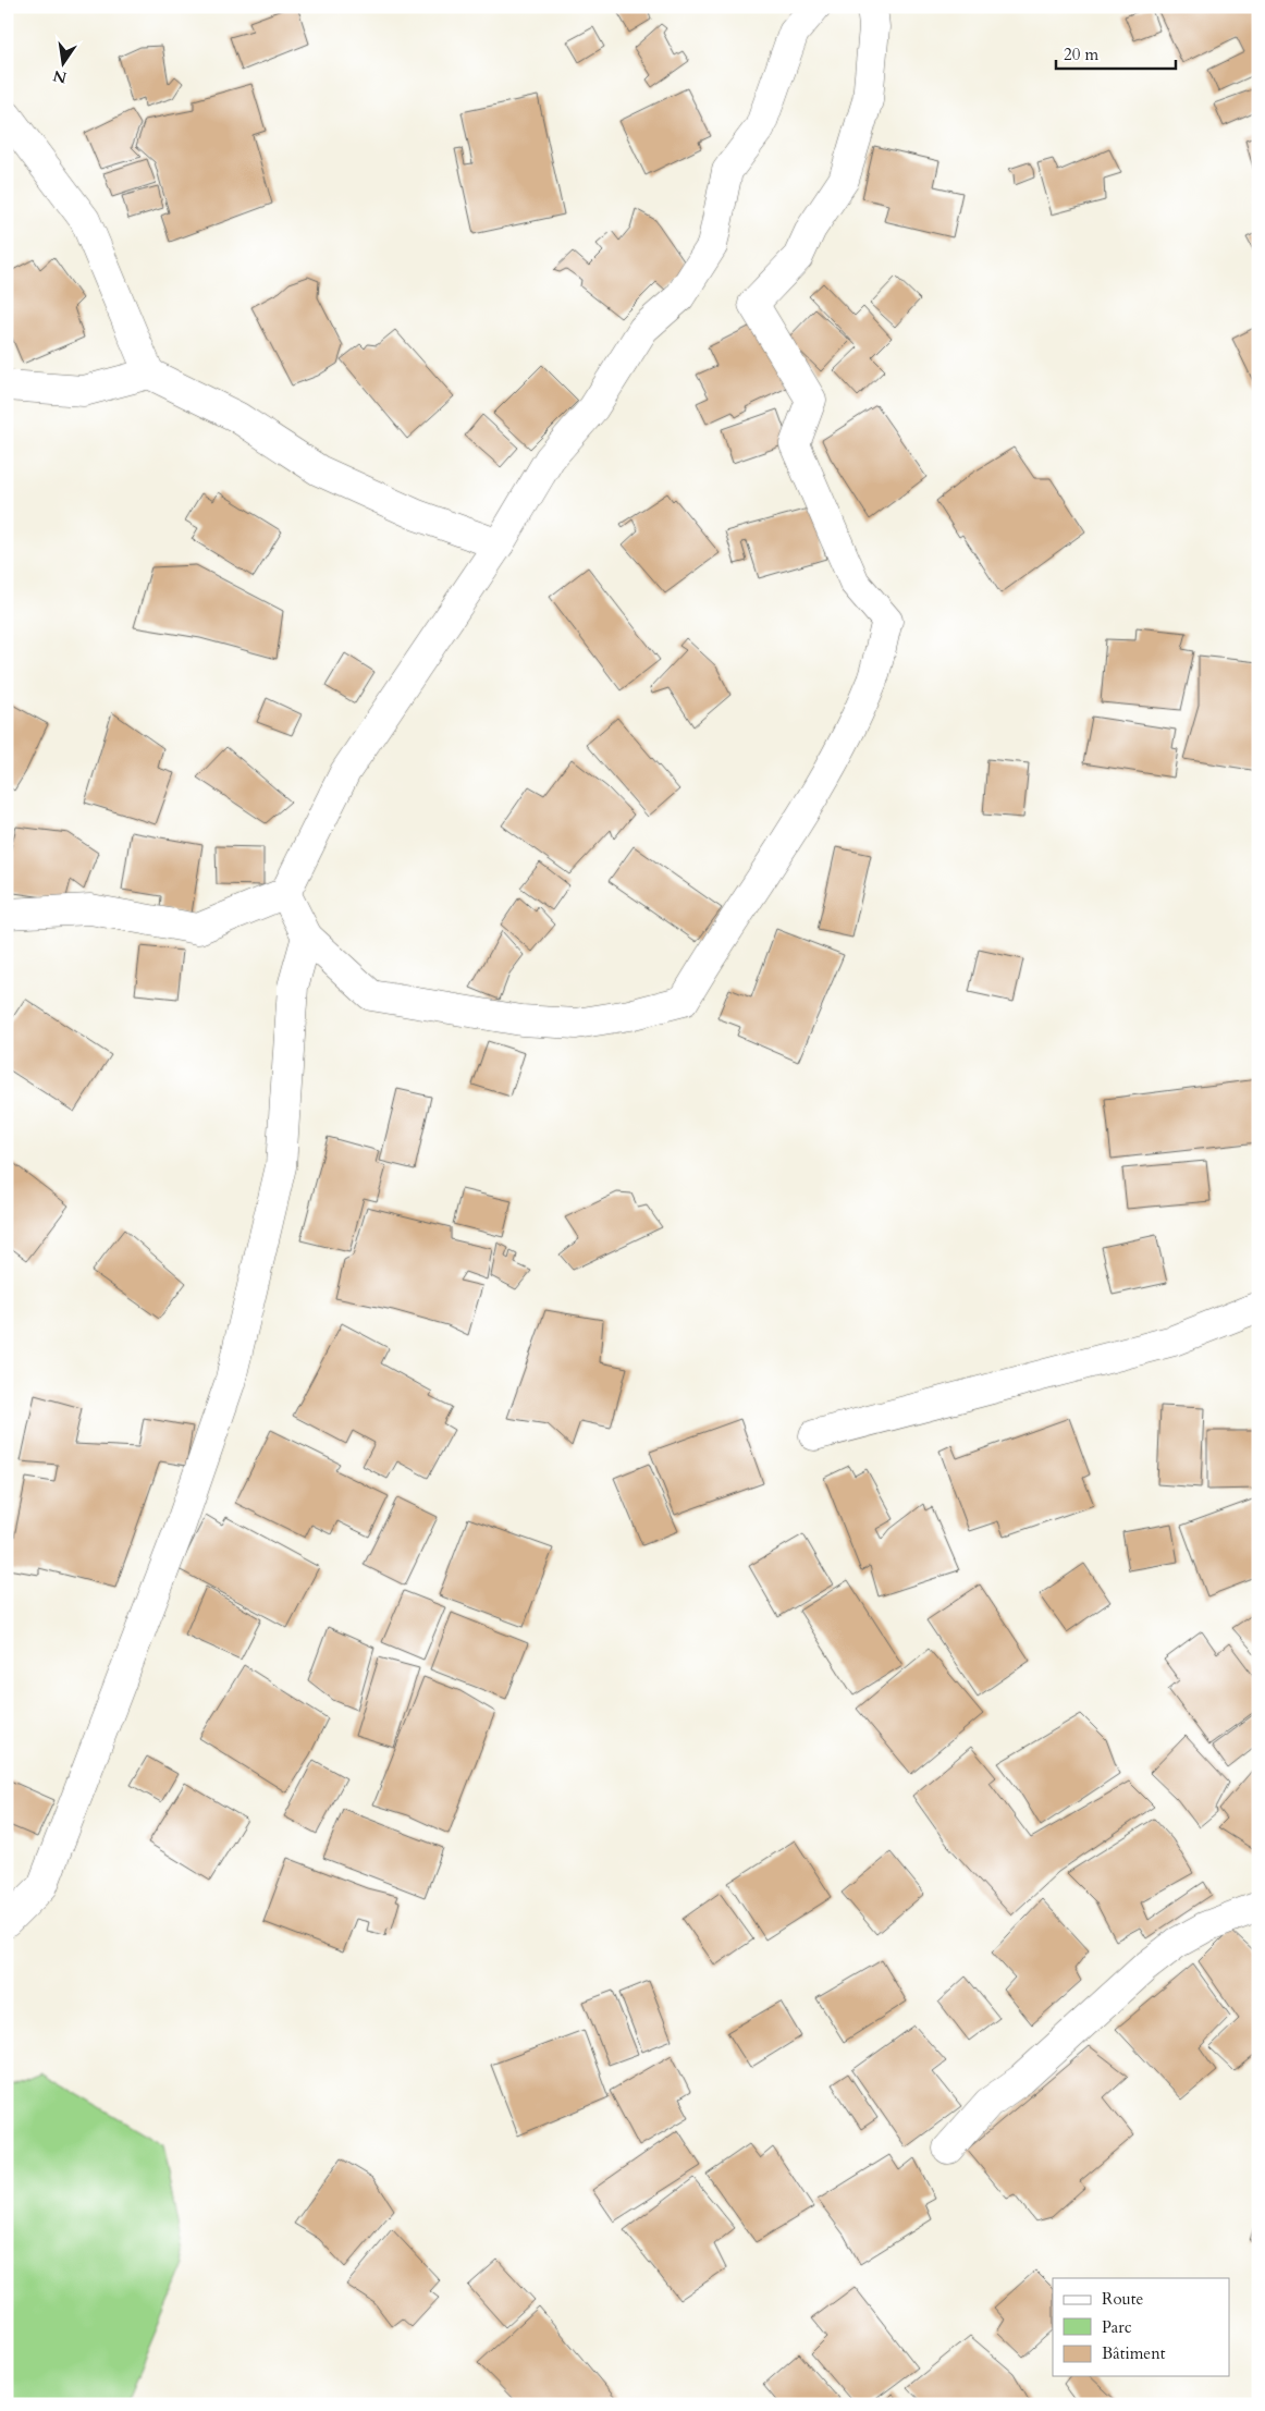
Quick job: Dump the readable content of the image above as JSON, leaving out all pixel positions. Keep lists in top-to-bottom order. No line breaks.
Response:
{"legend":["Route","Parc","Bâtiment"],"scale_bar":"20 m","north":"bottom"}
